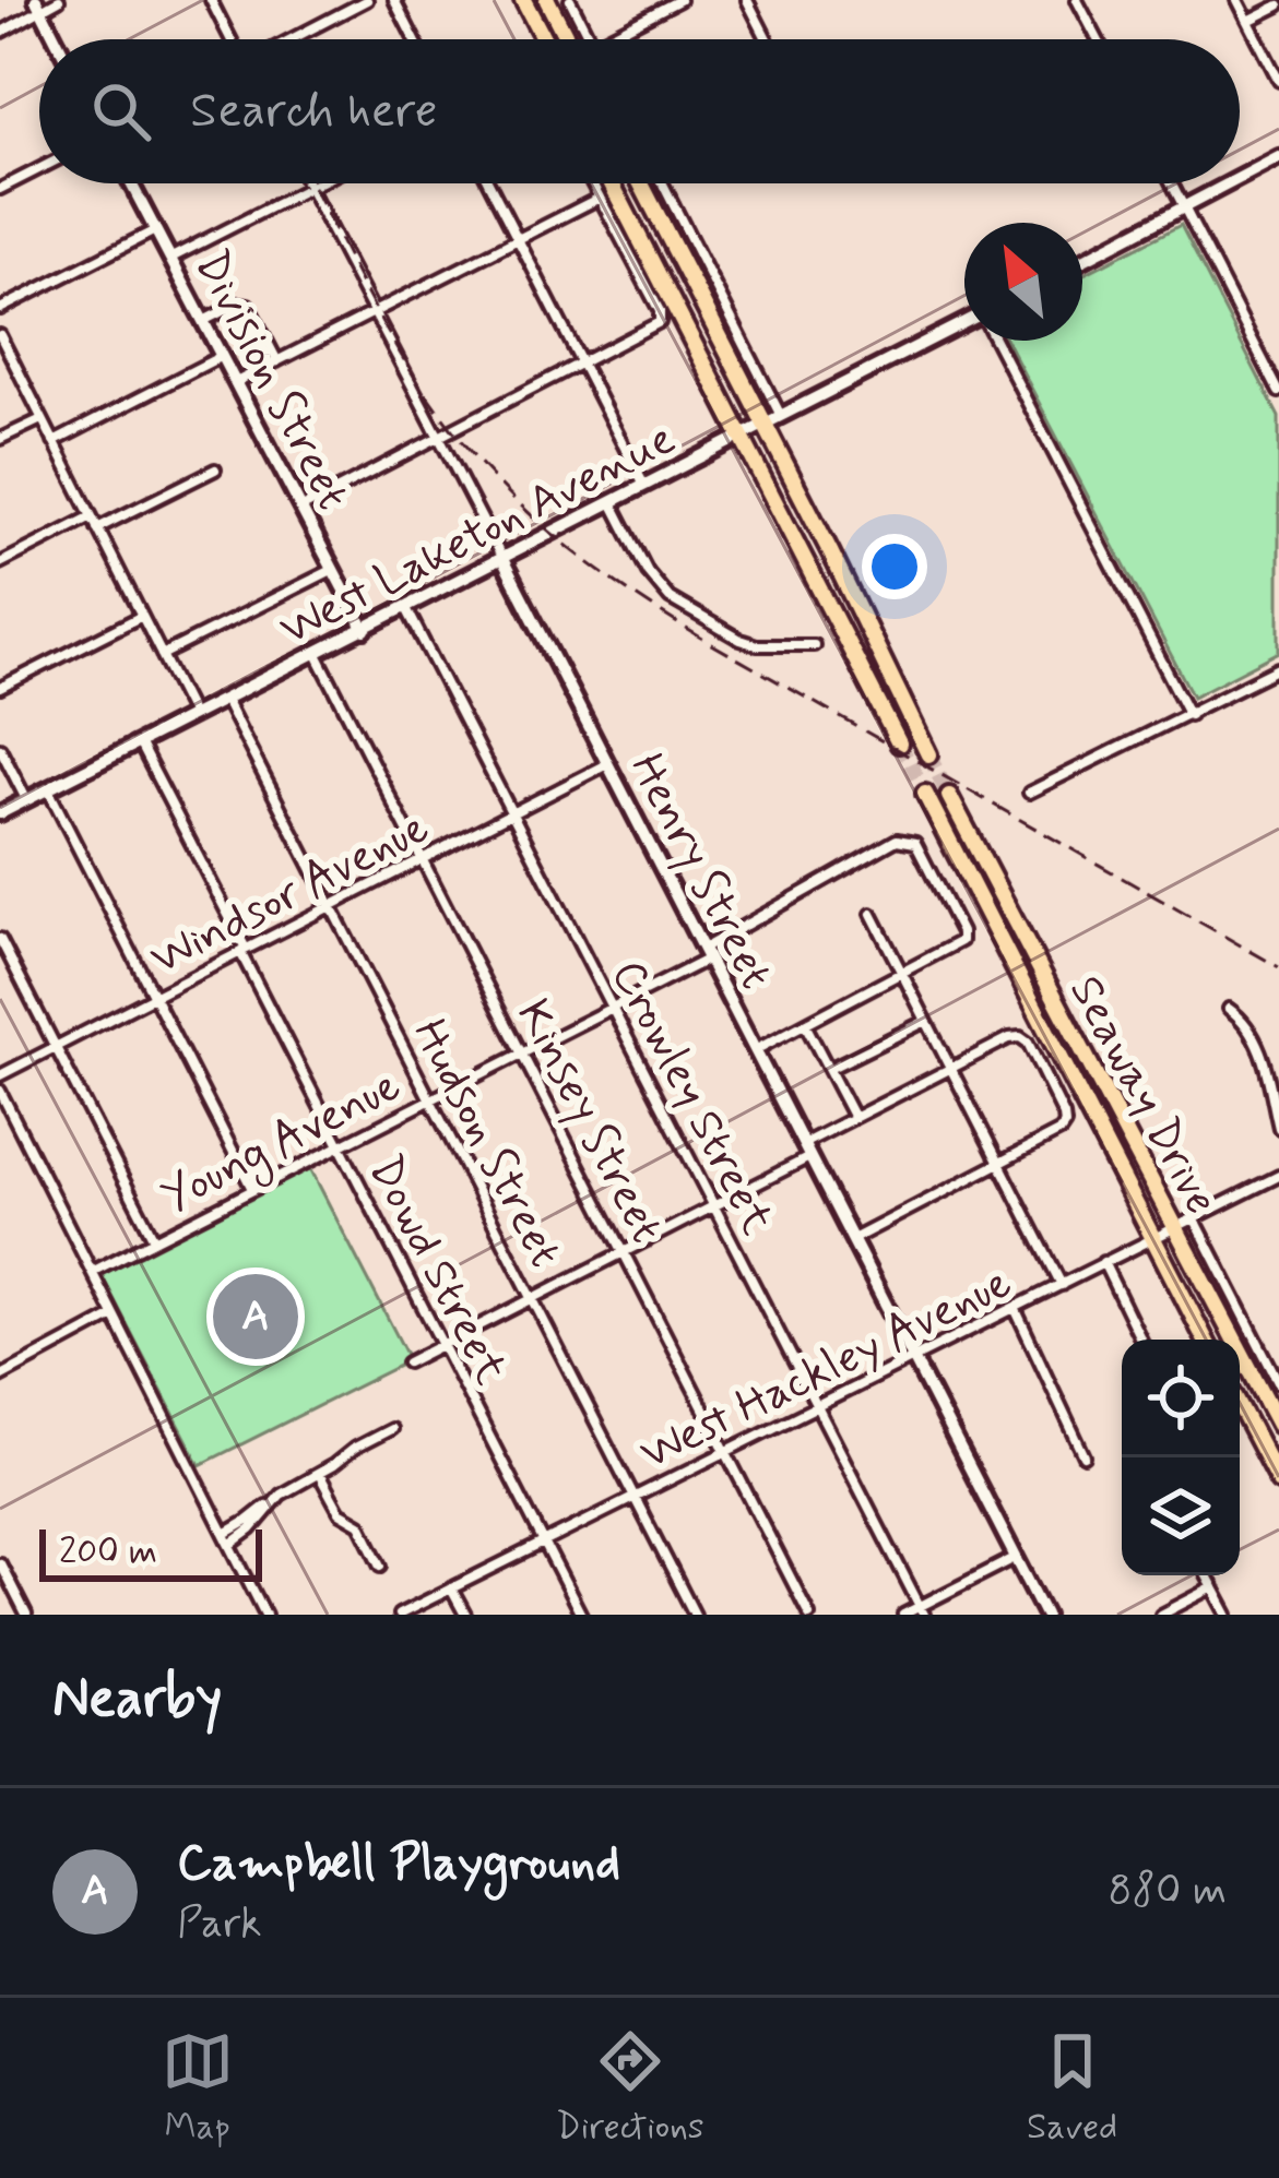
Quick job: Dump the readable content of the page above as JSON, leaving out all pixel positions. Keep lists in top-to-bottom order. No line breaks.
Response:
{"streets":{"highway":["Seaway Drive"],"main road":["Division Street","West Laketon Avenue","Henry Street"],"street":["Windsor Avenue","Crowley Street","Kinsey Street","Young Avenue","Hudson Street","Dowd Street","West Hackley Avenue"]},"crossings":[["Division Street","West Laketon Avenue"],["West Laketon Avenue","Henry Street"],["West Laketon Avenue","Crowley Street"],["West Laketon Avenue","Kinsey Street"],["West Laketon Avenue","Hudson Street"],["West Laketon Avenue","Dowd Street"],["Henry Street","Windsor Avenue"],["Henry Street","Young Avenue"],["Henry Street","West Hackley Avenue"],["Windsor Avenue","Crowley Street"],["Windsor Avenue","Kinsey Street"],["Windsor Avenue","Hudson Street"],["Windsor Avenue","Dowd Street"],["Seaway Drive","West Hackley Avenue"],["Crowley Street","Young Avenue"],["Crowley Street","West Hackley Avenue"],["Kinsey Street","Young Avenue"],["Kinsey Street","West Hackley Avenue"],["Young Avenue","Hudson Street"],["Young Avenue","Dowd Street"],["Hudson Street","West Hackley Avenue"],["Dowd Street","West Hackley Avenue"]],"scale_bar":"200 m","north":"top left","page":{"search":"Search here","pins":"A","scale":"200 m","heading":"Nearby","list":[{"mark":"A","name":"Campbell Playground","note":"Park","value":"880 m"}],"nav":["Map","Directions","Saved"]}}
